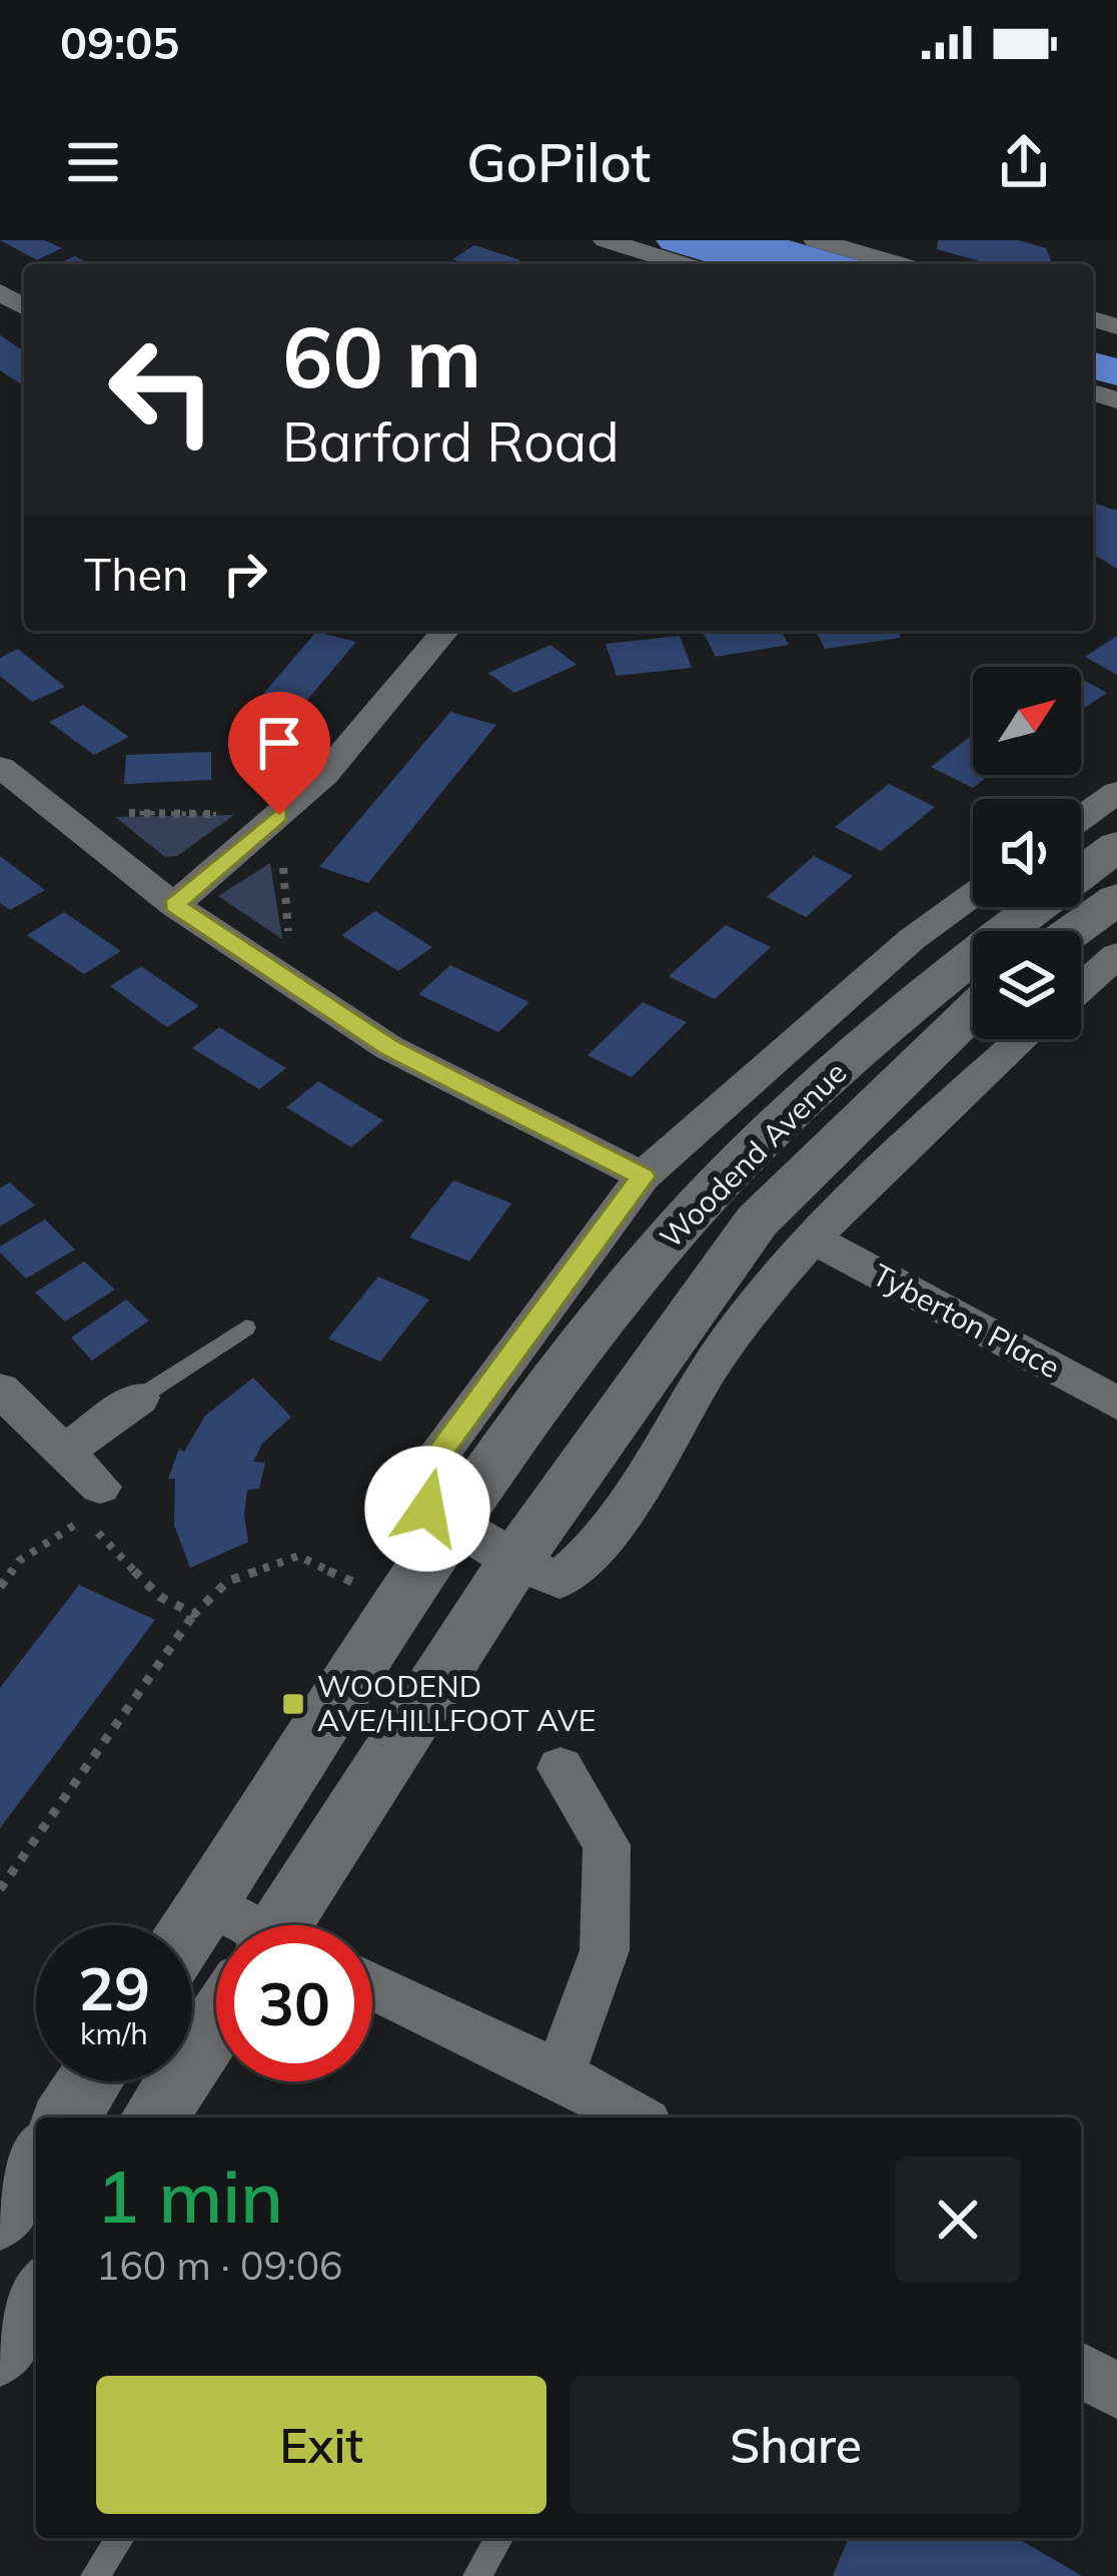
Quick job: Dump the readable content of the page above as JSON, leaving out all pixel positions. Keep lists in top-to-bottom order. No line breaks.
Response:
{"streets":{"street":["Woodend Avenue","Tyberton Place"]},"places":{"transit":["WOODEND AVE/HILLFOOT AVE"]},"north":"top right","page":{"status":"09:05","header":"GoPilot","turn":["60 m","Barford Road"],"then":"Then","speed":"29 km/h","limit":"30","heading":["1 min","160 m · 09:06"],"buttons":["Exit","Share"]}}
